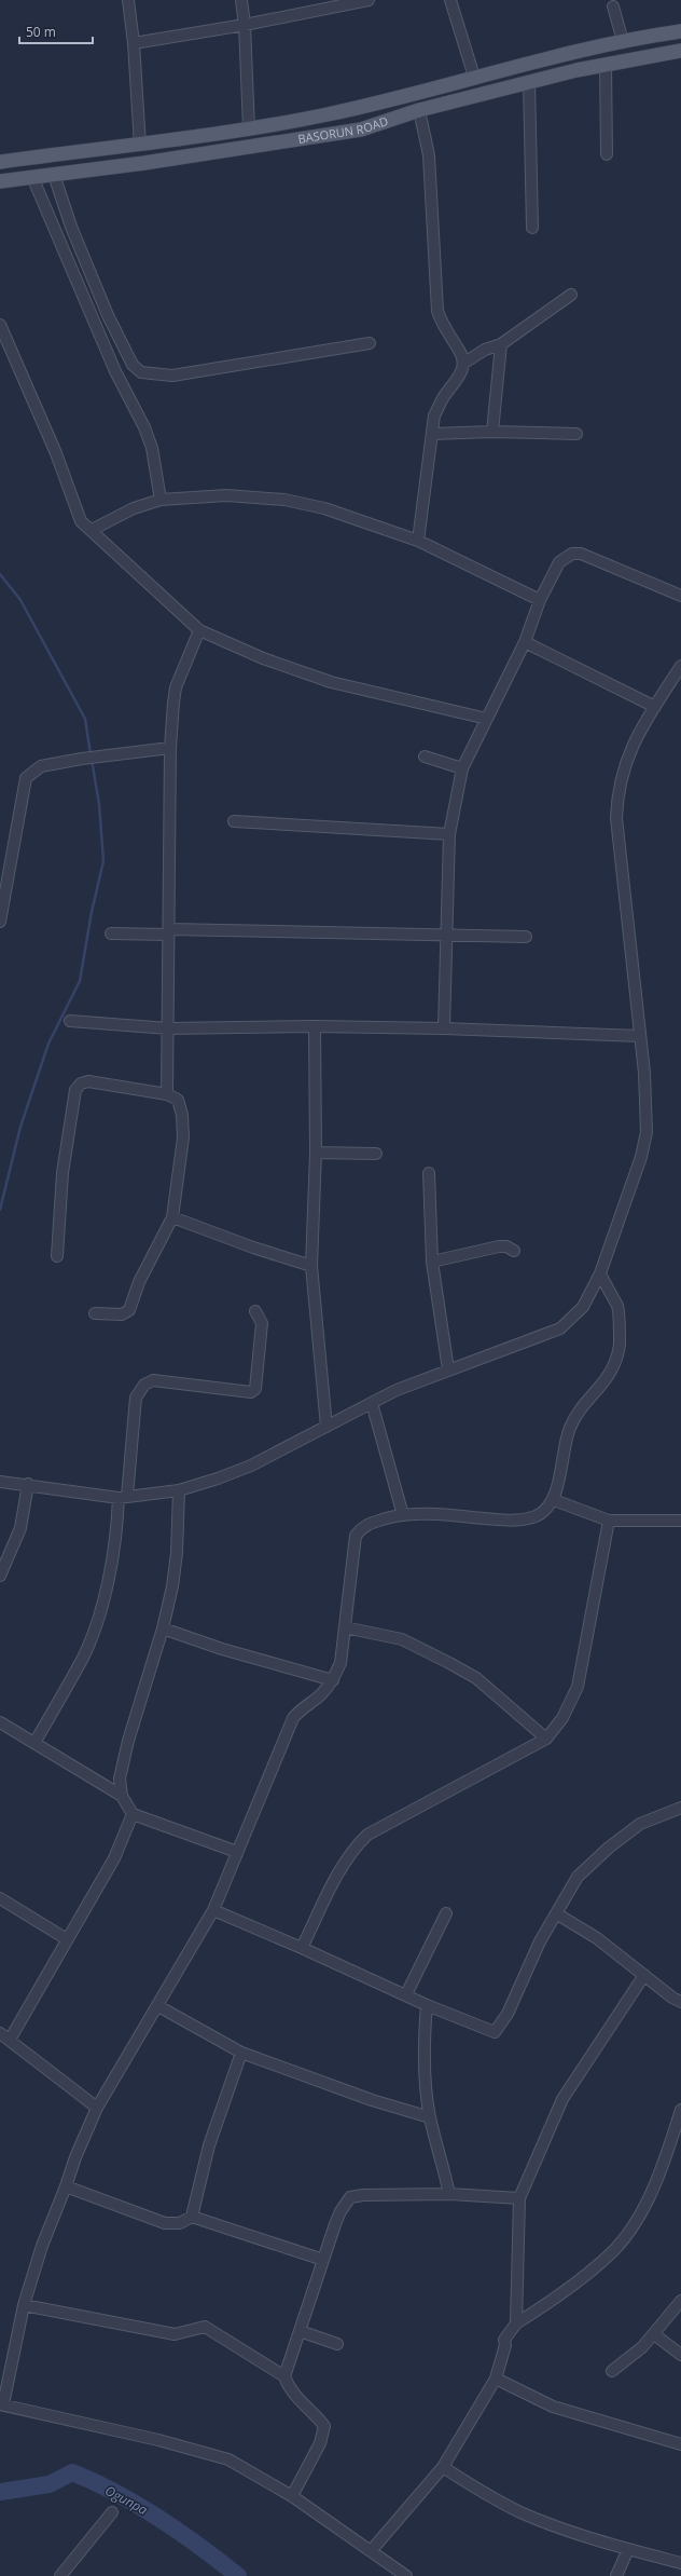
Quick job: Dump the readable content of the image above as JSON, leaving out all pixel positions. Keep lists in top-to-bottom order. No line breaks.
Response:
{"streets":{"main road":["BASORUN ROAD"]},"water":["Ogunpa"],"scale_bar":"50 m"}
